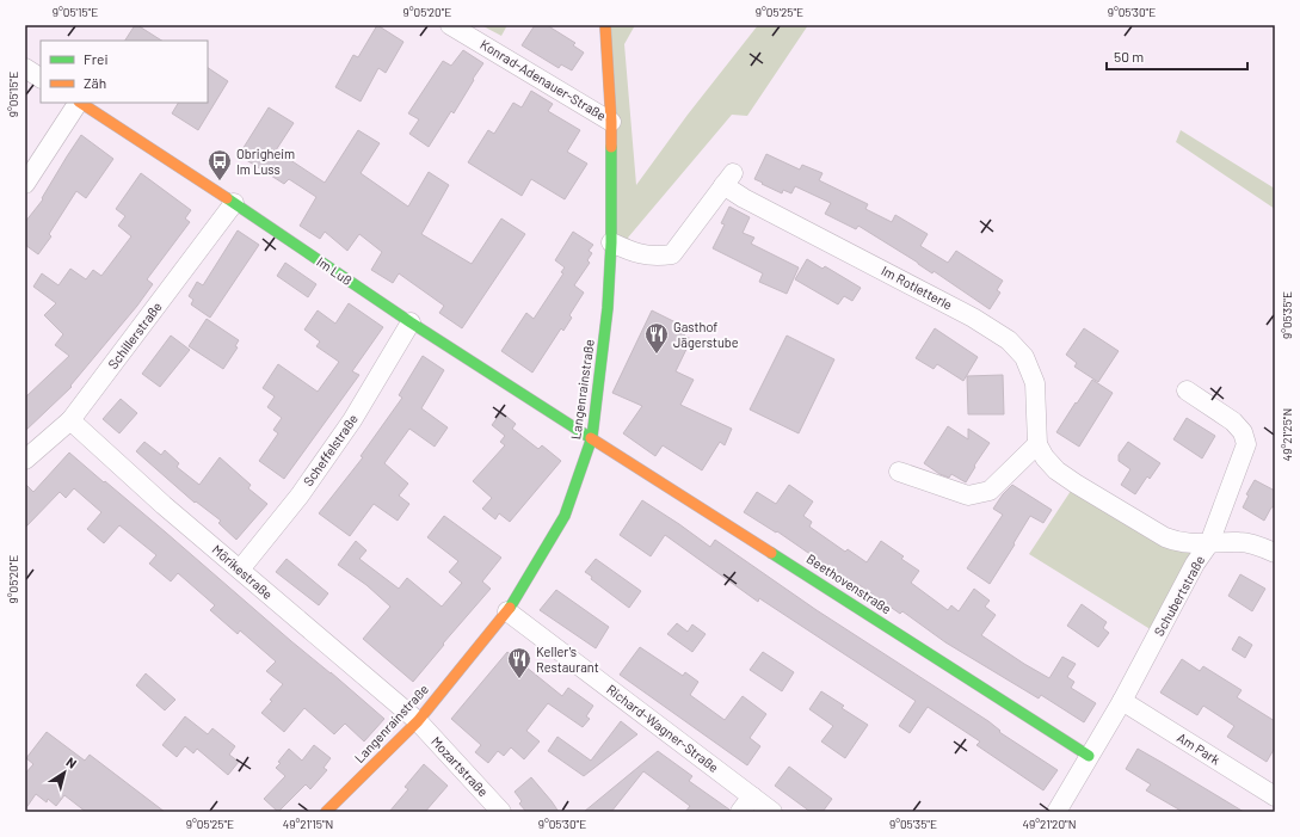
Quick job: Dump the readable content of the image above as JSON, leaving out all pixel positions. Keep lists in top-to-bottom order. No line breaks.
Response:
{"streets":{"street":["Konrad-Adenauer-Straße","Im Luß","Im Rotletterle","Schillerstraße","Langenrainstraße","Scheffelstraße","Mörikestraße","Beethovenstraße","Schubertstraße","Richard-Wagner-Straße","Am Park","Mozartstraße"]},"crossings":[["Konrad-Adenauer-Straße","Langenrainstraße"],["Im Luß","Schillerstraße"],["Im Luß","Langenrainstraße"],["Im Luß","Scheffelstraße"],["Im Luß","Beethovenstraße"],["Im Rotletterle","Langenrainstraße"],["Schillerstraße","Mörikestraße"],["Langenrainstraße","Mörikestraße"],["Langenrainstraße","Beethovenstraße"],["Langenrainstraße","Richard-Wagner-Straße"],["Langenrainstraße","Mozartstraße"],["Scheffelstraße","Mörikestraße"],["Mörikestraße","Mozartstraße"],["Beethovenstraße","Schubertstraße"],["Schubertstraße","Am Park"]],"places":{"bus stop":["Obrigheim Im Luss"],"restaurant":["Gasthof Jägerstube","Keller's Restaurant"]},"legend":["Frei","Zäh"],"scale_bar":"50 m","north":"top right","coordinates":["9°05'15\"E","9°05'20\"E","9°05'25\"E","9°05'30\"E","9°05'35\"E","49°21'25\"N","49°21'15\"N","49°21'20\"N"]}
